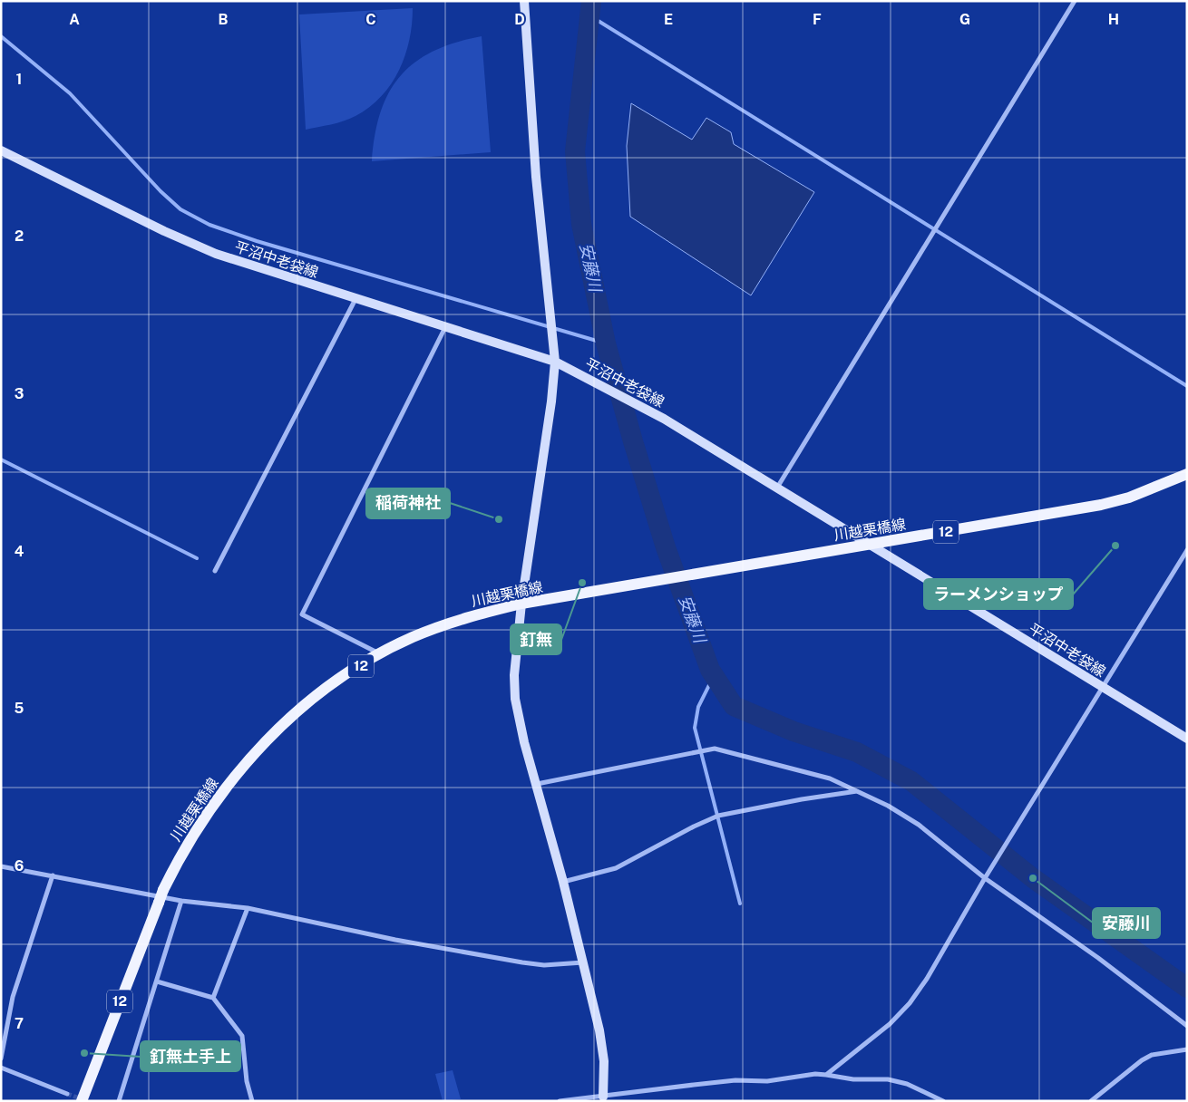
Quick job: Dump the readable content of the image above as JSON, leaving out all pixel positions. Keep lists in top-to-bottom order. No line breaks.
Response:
{"streets":{"main road":["平沼中老袋線","川越栗橋線","12"]},"crossings":[["平沼中老袋線","川越栗橋線"]],"water":["安藤川"],"places":["稲荷神社","ラーメンショップ","釘無","安藤川","釘無土手上"],"grid":{"columns":["A","B","C","D","E","F","G","H"],"rows":["1","2","3","4","5","6","7"]}}
